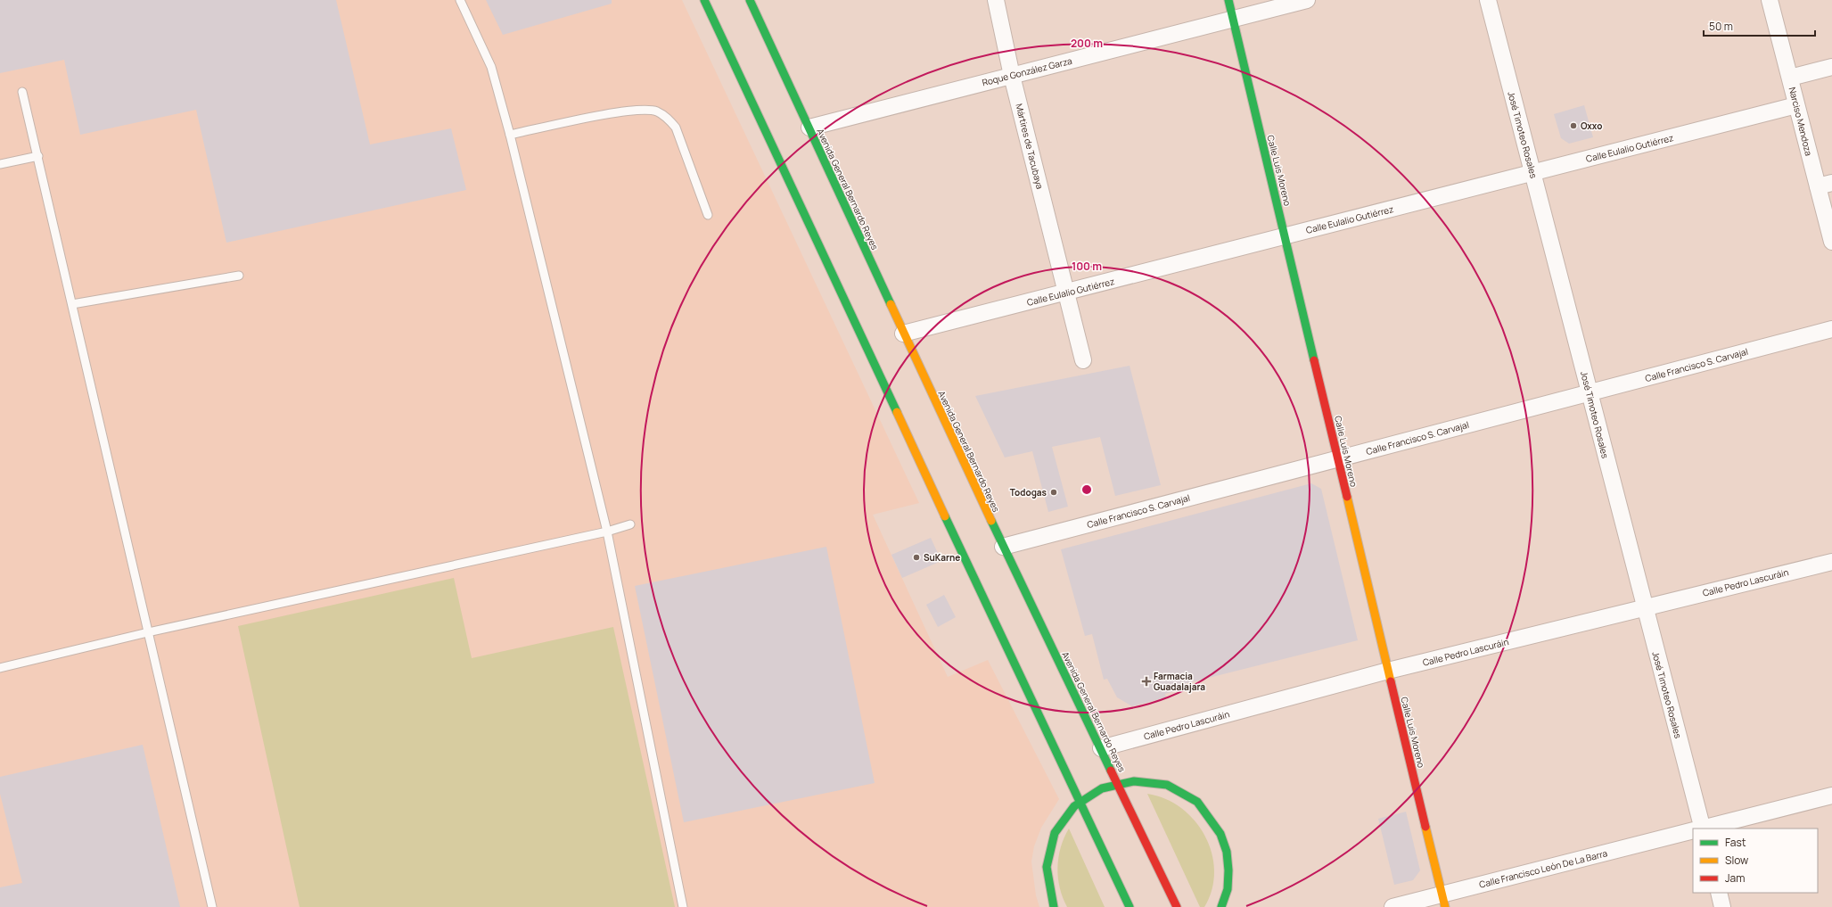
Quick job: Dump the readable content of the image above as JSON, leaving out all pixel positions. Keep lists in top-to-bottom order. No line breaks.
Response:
{"streets":{"main road":["Calle Luis Moreno","Avenida General Bernardo Reyes"],"street":["Roque González Garza","Narciso Mendoza","José Timoteo Rosales","Mártires de Tacubaya","Calle Eulalio Gutiérrez","Calle Francisco S. Carvajal","Calle Pedro Lascuráin","Calle Francisco León De La Barra"]},"crossings":[["Roque González Garza","Mártires de Tacubaya"],["Roque González Garza","Calle Luis Moreno"],["Roque González Garza","Avenida General Bernardo Reyes"],["Narciso Mendoza","Calle Eulalio Gutiérrez"],["José Timoteo Rosales","Calle Eulalio Gutiérrez"],["José Timoteo Rosales","Calle Francisco S. Carvajal"],["José Timoteo Rosales","Calle Pedro Lascuráin"],["Mártires de Tacubaya","Calle Eulalio Gutiérrez"],["Calle Eulalio Gutiérrez","Calle Luis Moreno"],["Calle Eulalio Gutiérrez","Avenida General Bernardo Reyes"],["Calle Luis Moreno","Calle Francisco S. Carvajal"],["Calle Luis Moreno","Calle Pedro Lascuráin"],["Calle Luis Moreno","Calle Francisco León De La Barra"],["Avenida General Bernardo Reyes","Calle Francisco S. Carvajal"],["Avenida General Bernardo Reyes","Calle Pedro Lascuráin"]],"places":{"other":["Oxxo","Todogas","SuKarne"],"health":["Farmacia Guadalajara"]},"legend":["Fast","Slow","Jam"],"scale_bar":"50 m","rings":["200 m","100 m"]}
